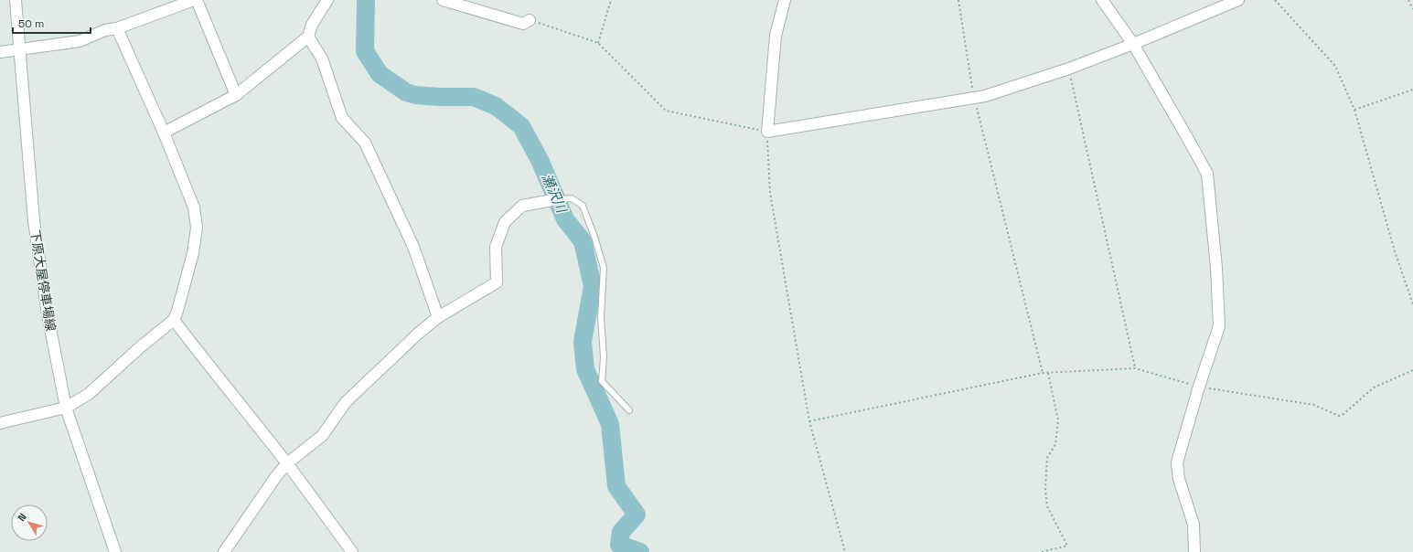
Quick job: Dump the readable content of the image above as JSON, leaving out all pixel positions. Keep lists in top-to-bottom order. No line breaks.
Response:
{"streets":{"street":["下原大屋停車場線"]},"water":["瀬沢川"],"scale_bar":"50 m","north":"top left"}
